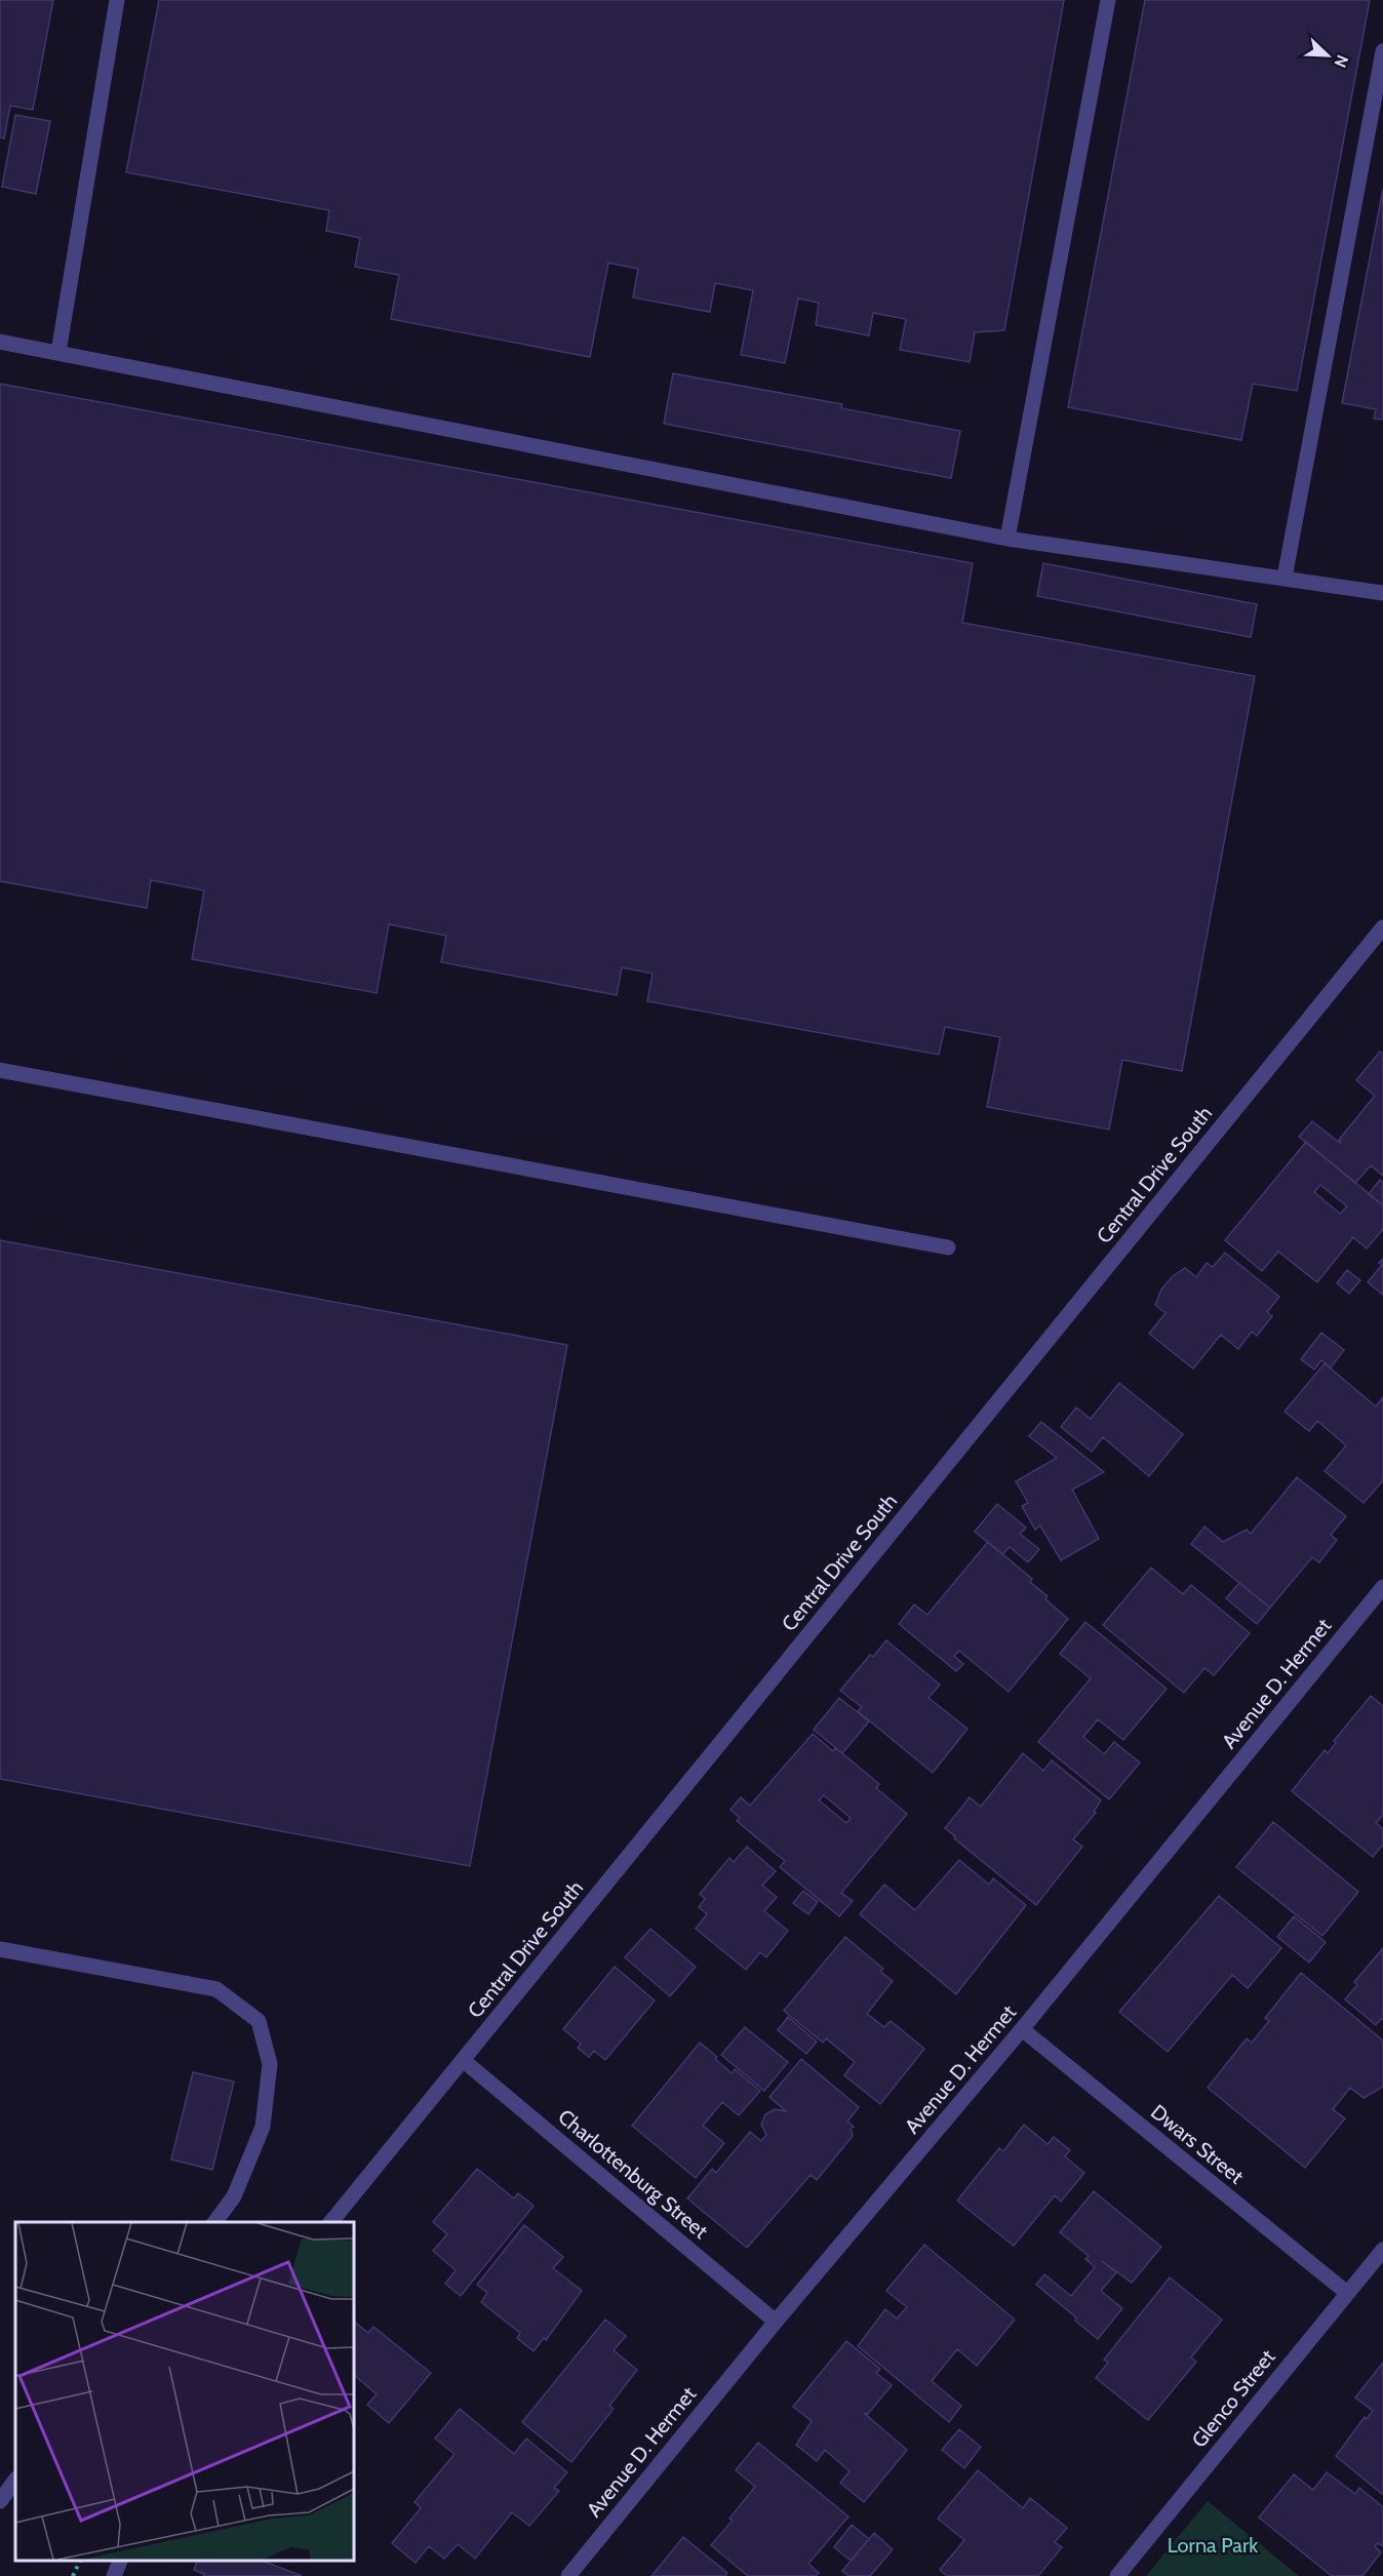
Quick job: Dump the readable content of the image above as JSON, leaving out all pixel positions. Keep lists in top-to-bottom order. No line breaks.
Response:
{"streets":{"street":["Central Drive South","Avenue D. Hermet","Dwars Street","Charlottenburg Street","Glenco Street"]},"crossings":[["Central Drive South","Charlottenburg Street"],["Avenue D. Hermet","Dwars Street"],["Avenue D. Hermet","Charlottenburg Street"],["Dwars Street","Glenco Street"]],"parks":["Lorna Park"],"north":"bottom right"}
